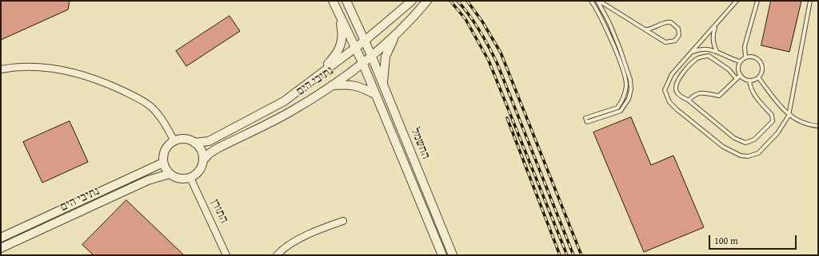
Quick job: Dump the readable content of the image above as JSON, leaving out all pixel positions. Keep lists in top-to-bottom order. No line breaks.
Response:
{"streets":{"street":["נתיבי הים","החשמל","התורן"]},"crossings":[["נתיבי הים","החשמל"],["נתיבי הים","התורן"]],"scale_bar":"100 m"}
